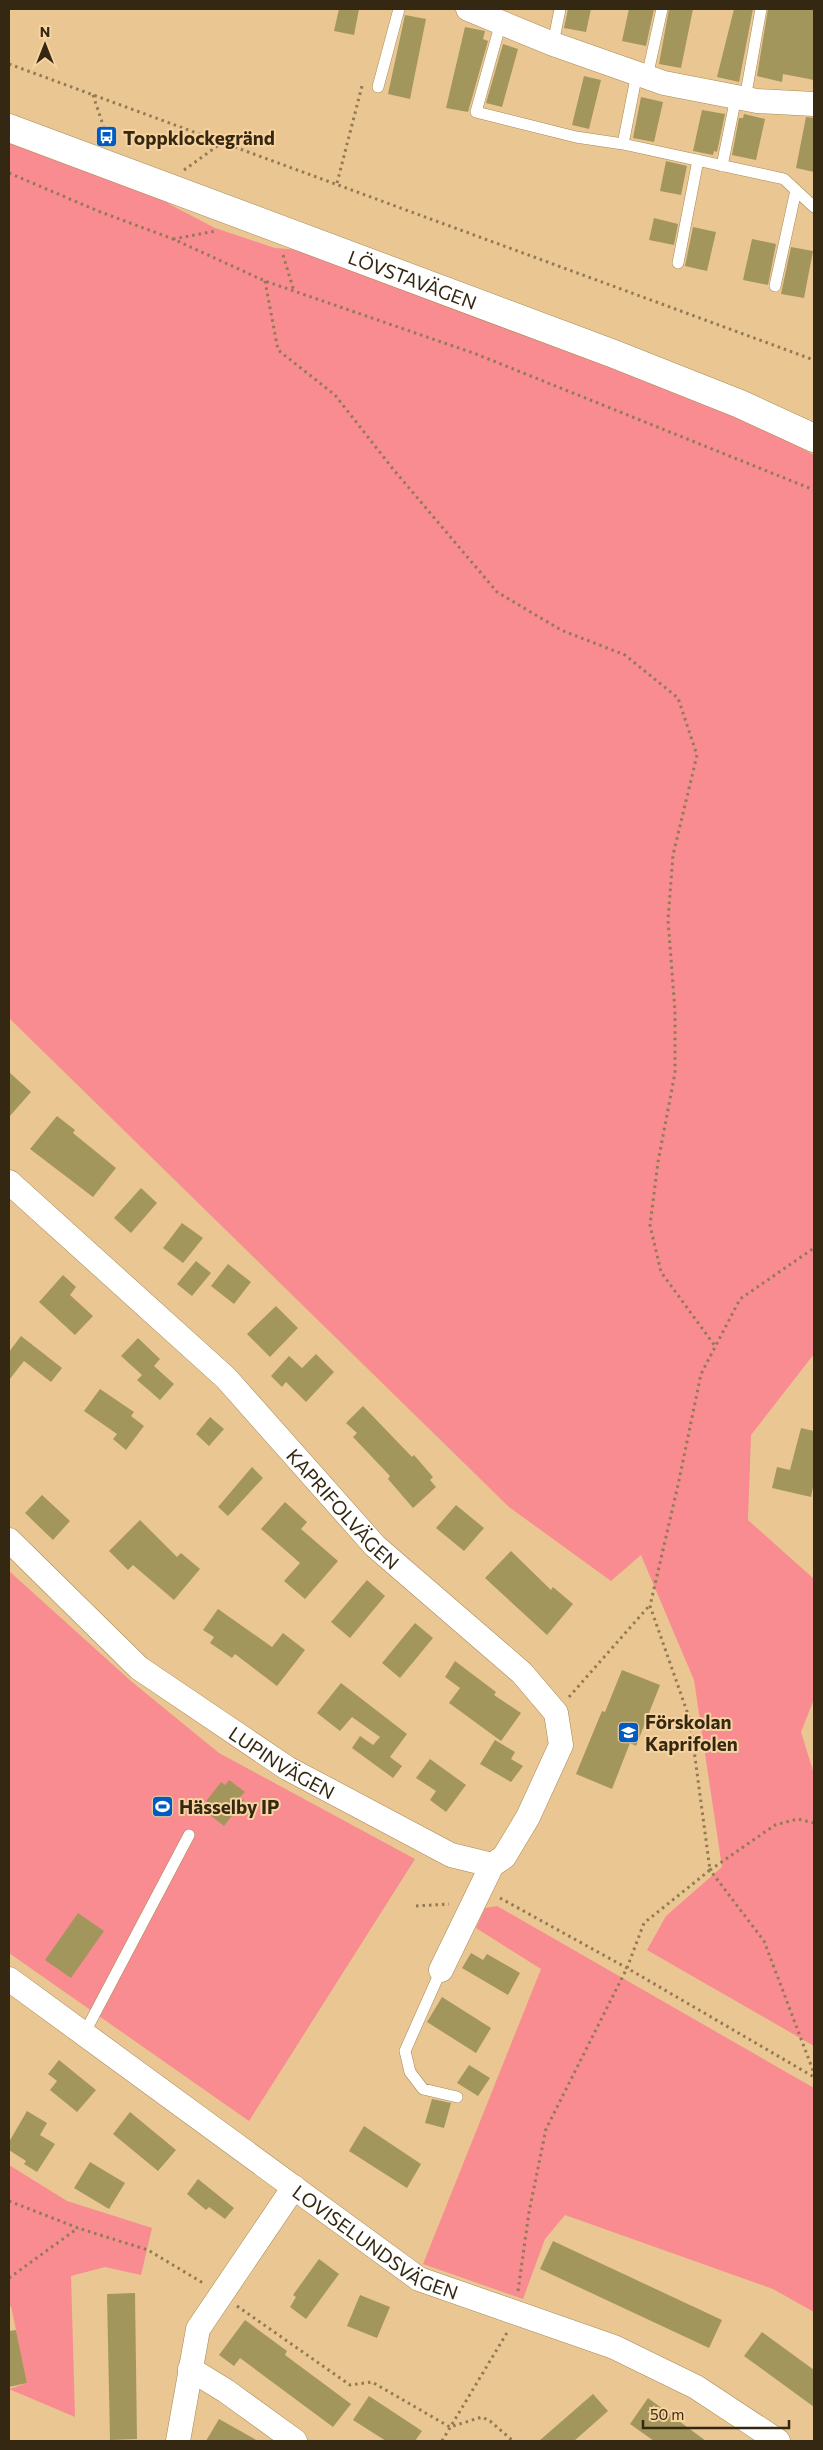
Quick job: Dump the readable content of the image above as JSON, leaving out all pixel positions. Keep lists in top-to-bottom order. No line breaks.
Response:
{"streets":{"street":["LÖVSTAVÄGEN","KAPRIFOLVÄGEN","LUPINVÄGEN","LOVISELUNDSVÄGEN"]},"places":{"bus stop":["Toppklockegränd"],"school or university":["Förskolan Kaprifolen"],"sports":["Hässelby IP"]},"scale_bar":"50 m","north":"top"}
